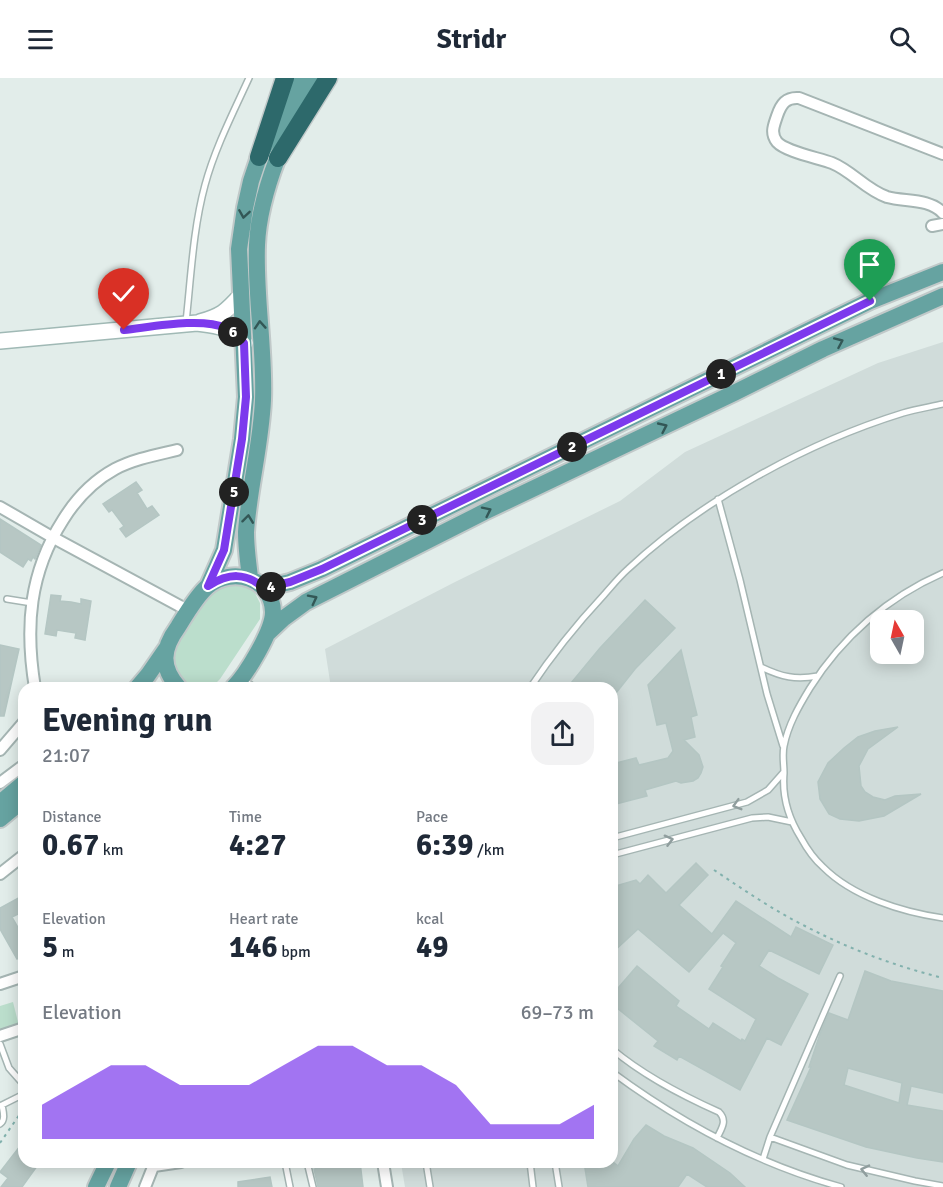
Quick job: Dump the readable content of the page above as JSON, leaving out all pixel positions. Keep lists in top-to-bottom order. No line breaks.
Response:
{"north":"top","page":{"header":"Stridr","pins":["6","1","2","5","3","4"],"heading":["Evening run","21:07"],"stats":[["Distance","0.67 km"],["Time","4:27"],["Pace","6:39 /km"],["Elevation","5 m"],["Heart rate","146 bpm"],["kcal","49"]],"chart":["Elevation","69–73 m"]}}
